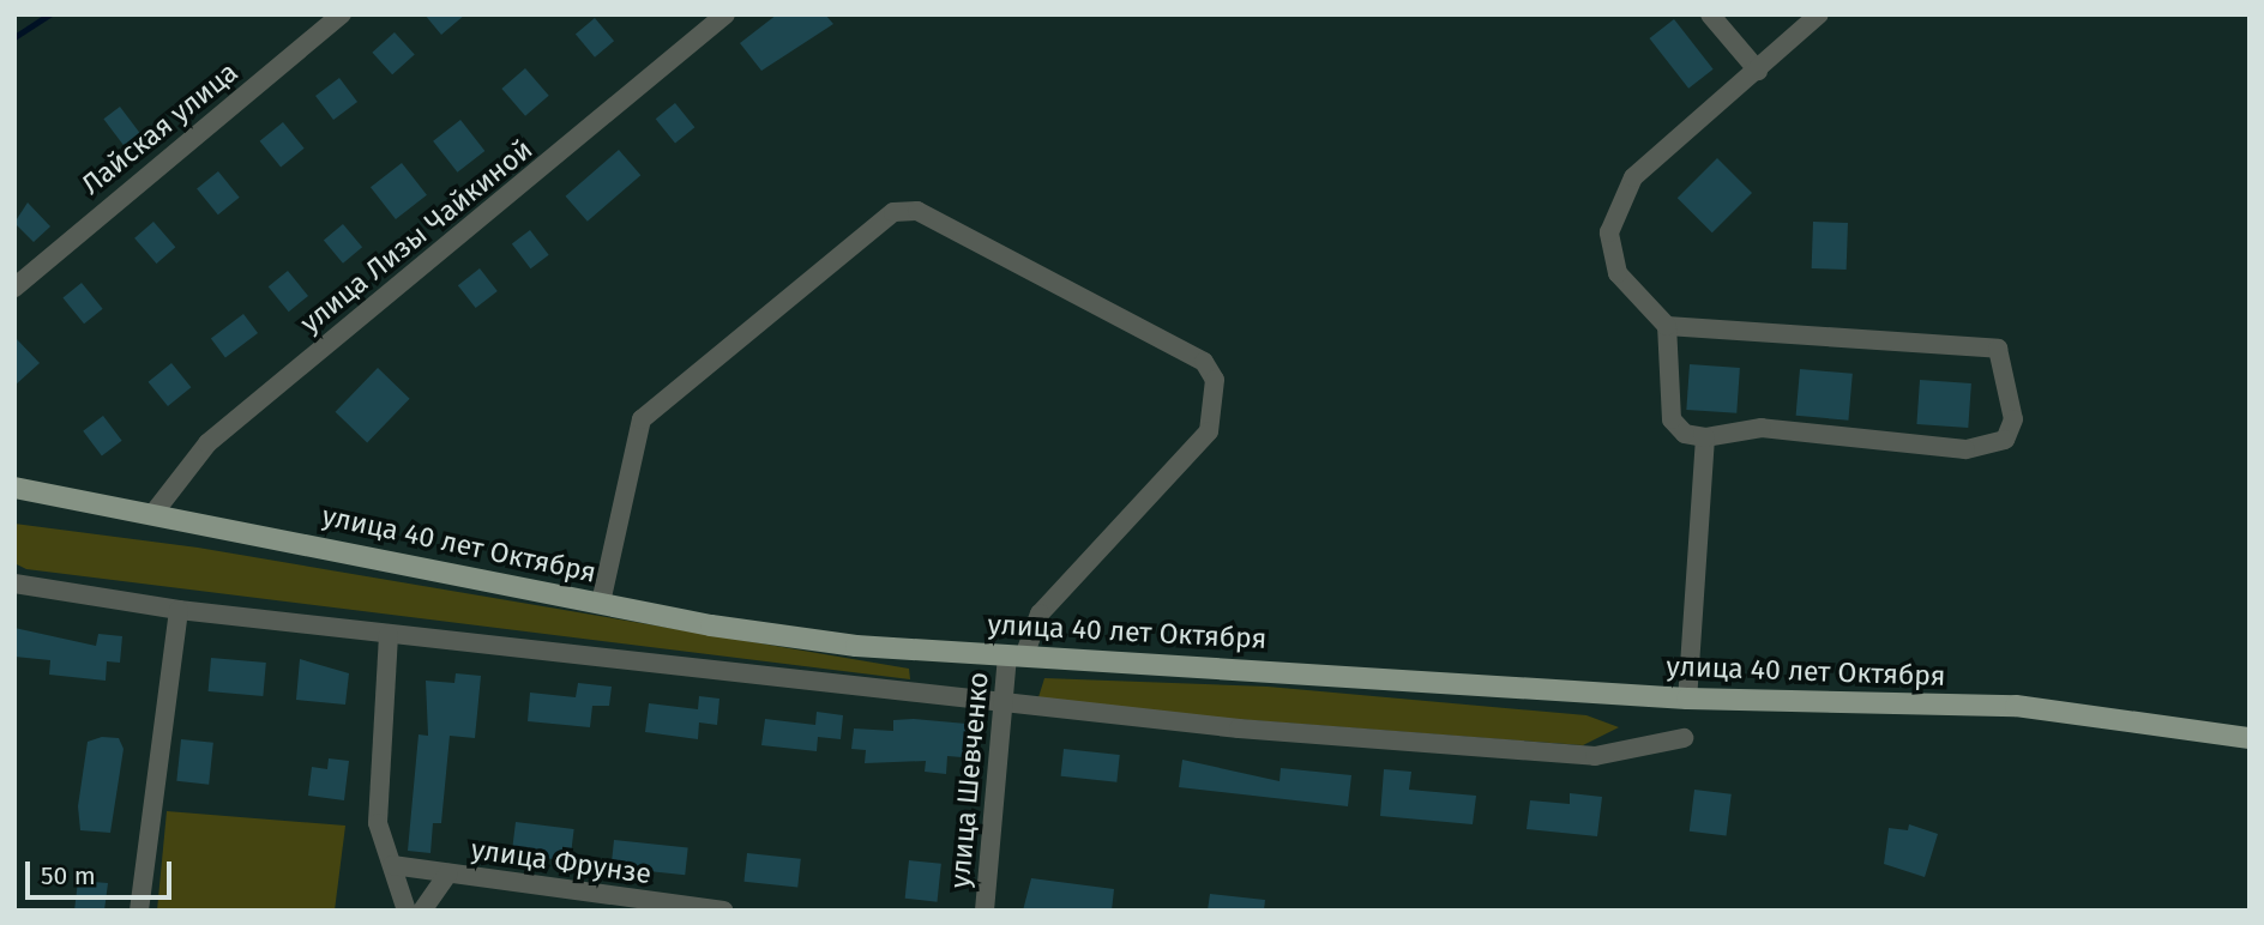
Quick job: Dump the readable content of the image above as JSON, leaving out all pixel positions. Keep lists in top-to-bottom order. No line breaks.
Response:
{"streets":{"main road":["улица 40 лет Октября"],"street":["Лайская улица","улица Лизы Чайкиной","улица Шевченко","улица Фрунзе"]},"crossings":[["улица Лизы Чайкиной","улица 40 лет Октября"],["улица 40 лет Октября","улица Шевченко"]],"scale_bar":"50 m"}
